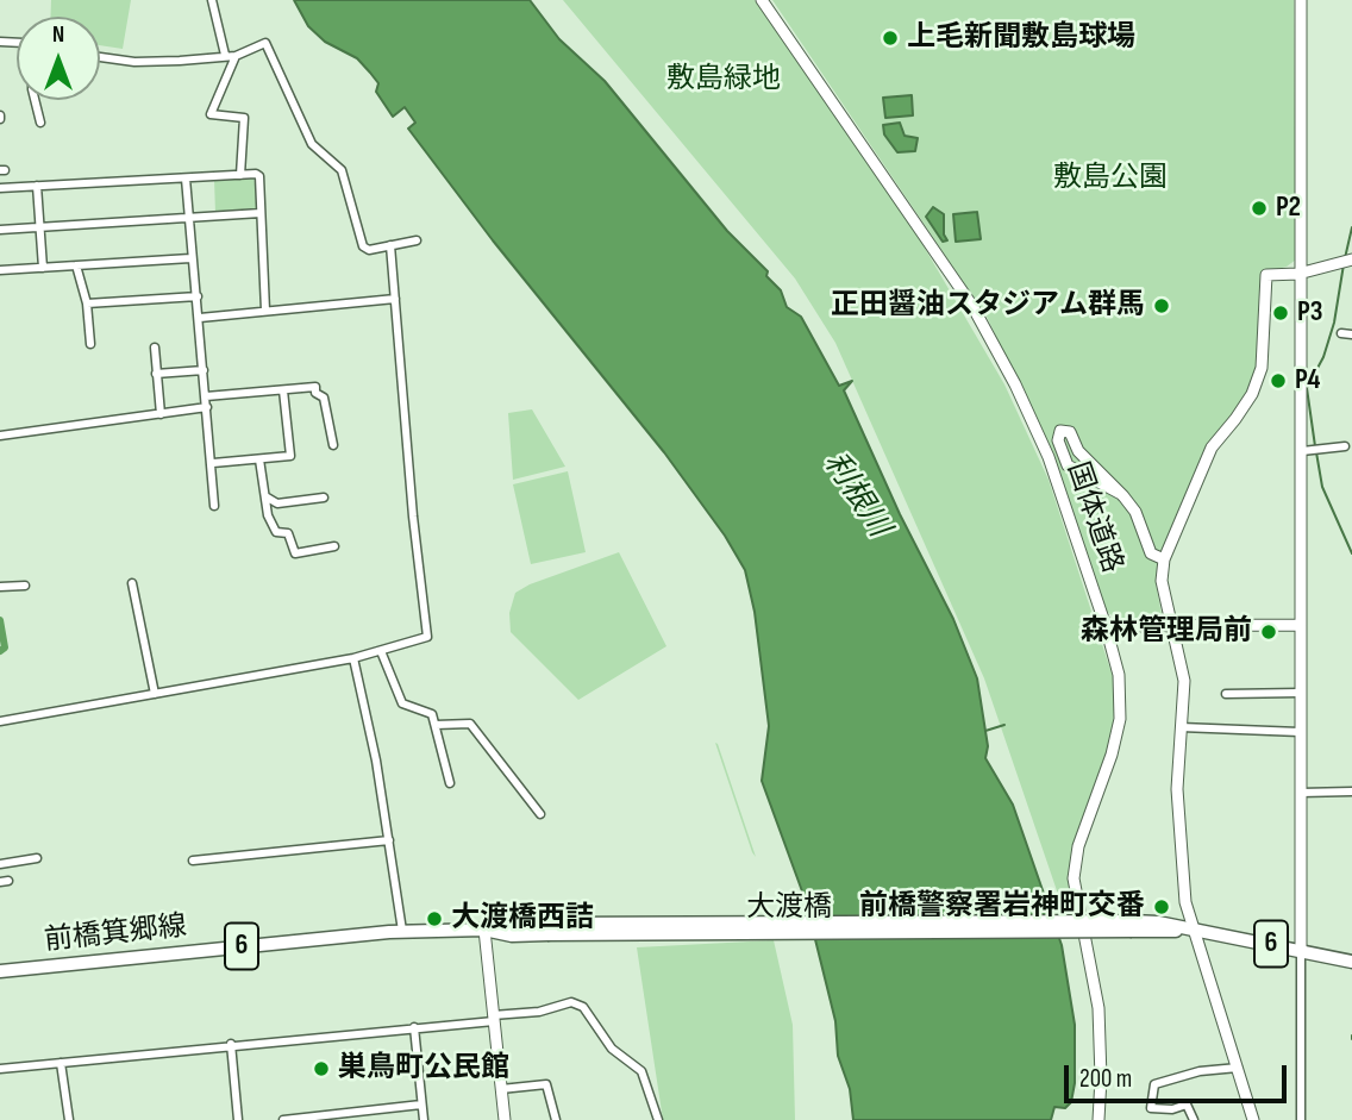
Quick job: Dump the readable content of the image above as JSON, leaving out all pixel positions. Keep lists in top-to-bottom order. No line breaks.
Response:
{"streets":{"main road":["大渡橋","前橋箕郷線","6"],"street":["国体道路"]},"crossings":[["大渡橋","前橋箕郷線"],["大渡橋","6"]],"water":["利根川"],"parks":["敷島緑地","敷島公園"],"places":["上毛新聞敷島球場","P2","正田醤油スタジアム群馬","P3","P4","森林管理局前","前橋警察署岩神町交番","大渡橋西詰","巣鳥町公民館"],"scale_bar":"200 m","north":"top"}
